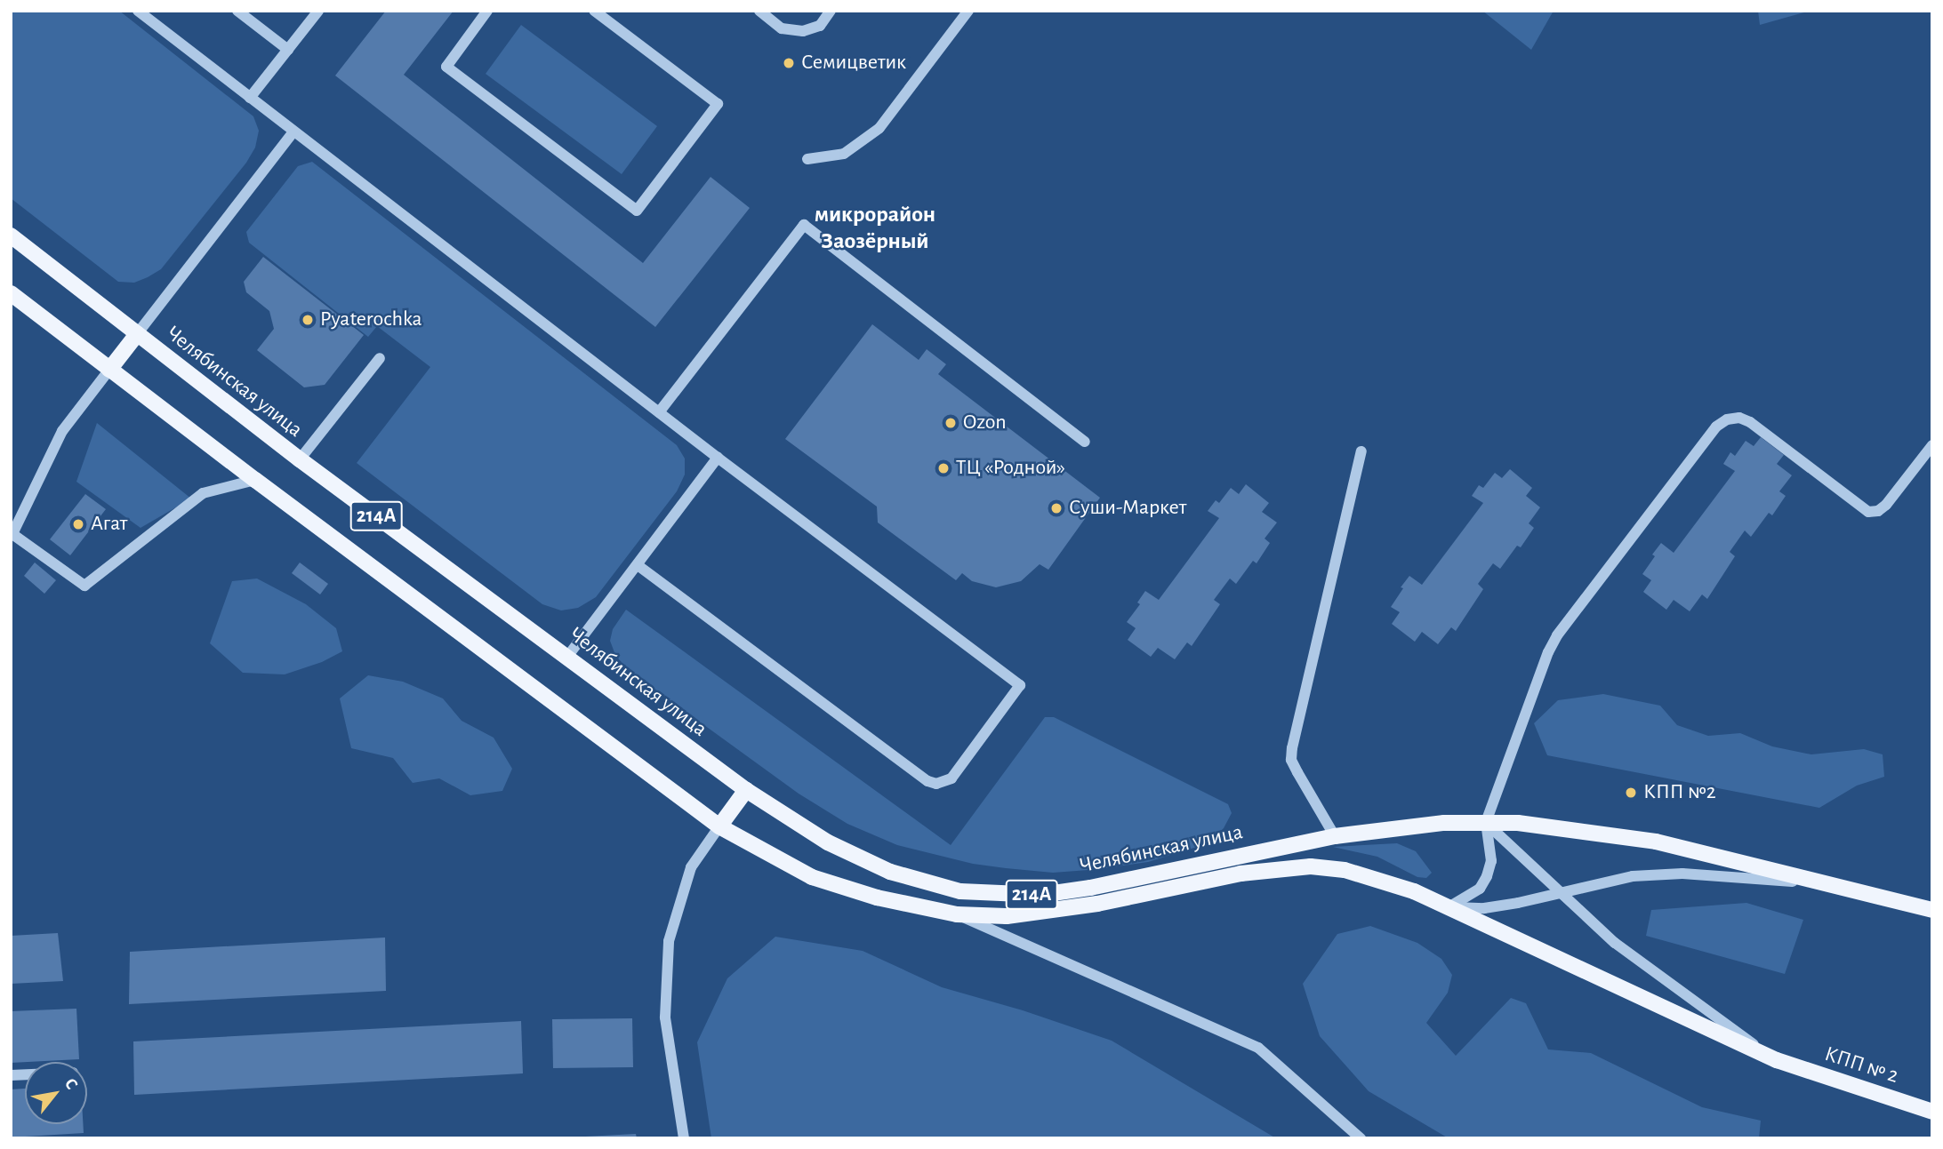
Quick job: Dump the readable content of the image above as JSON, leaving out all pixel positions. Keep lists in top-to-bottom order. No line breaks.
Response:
{"streets":{"main road":["Челябинская улица","214А","КПП № 2"]},"crossings":[["Челябинская улица","КПП № 2"]],"districts":["микрорайон Заозёрный"],"places":["Семицветик","Pyaterochka","Ozon","ТЦ «Родной»","Суши-Маркет","Агат","КПП №2"],"north":"top right"}
